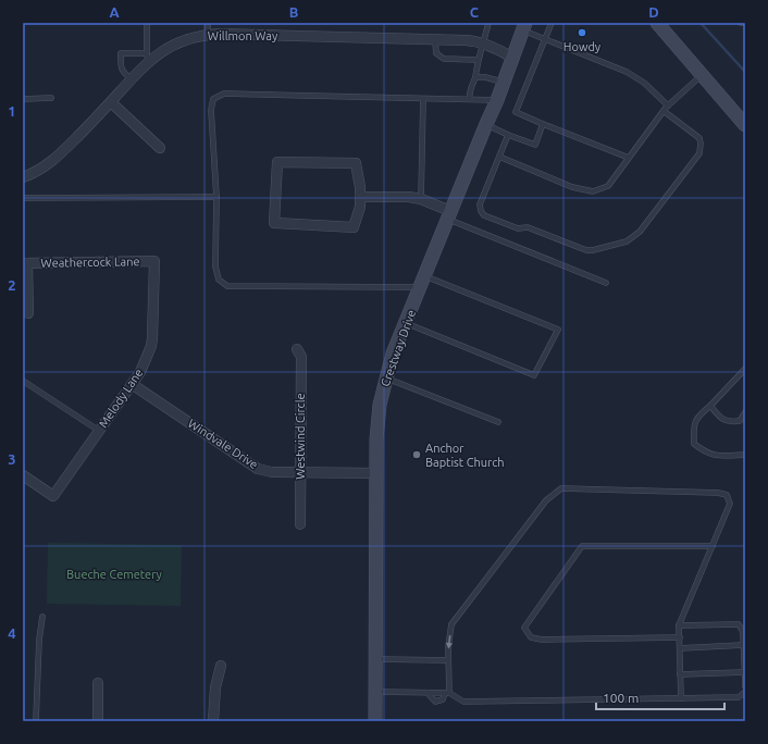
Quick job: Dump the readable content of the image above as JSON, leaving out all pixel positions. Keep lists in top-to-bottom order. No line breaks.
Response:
{"streets":{"main road":["Crestway Drive"],"street":["Willmon Way","Weathercock Lane","Melody Lane","Westwind Circle","Windvale Drive"]},"crossings":[["Willmon Way","Crestway Drive"],["Weathercock Lane","Melody Lane"],["Crestway Drive","Windvale Drive"],["Melody Lane","Windvale Drive"],["Westwind Circle","Windvale Drive"]],"parks":["Bueche Cemetery"],"places":["Howdy","Anchor Baptist Church"],"scale_bar":"100 m","grid":{"columns":["A","B","C","D"],"rows":["1","2","3","4"]}}
